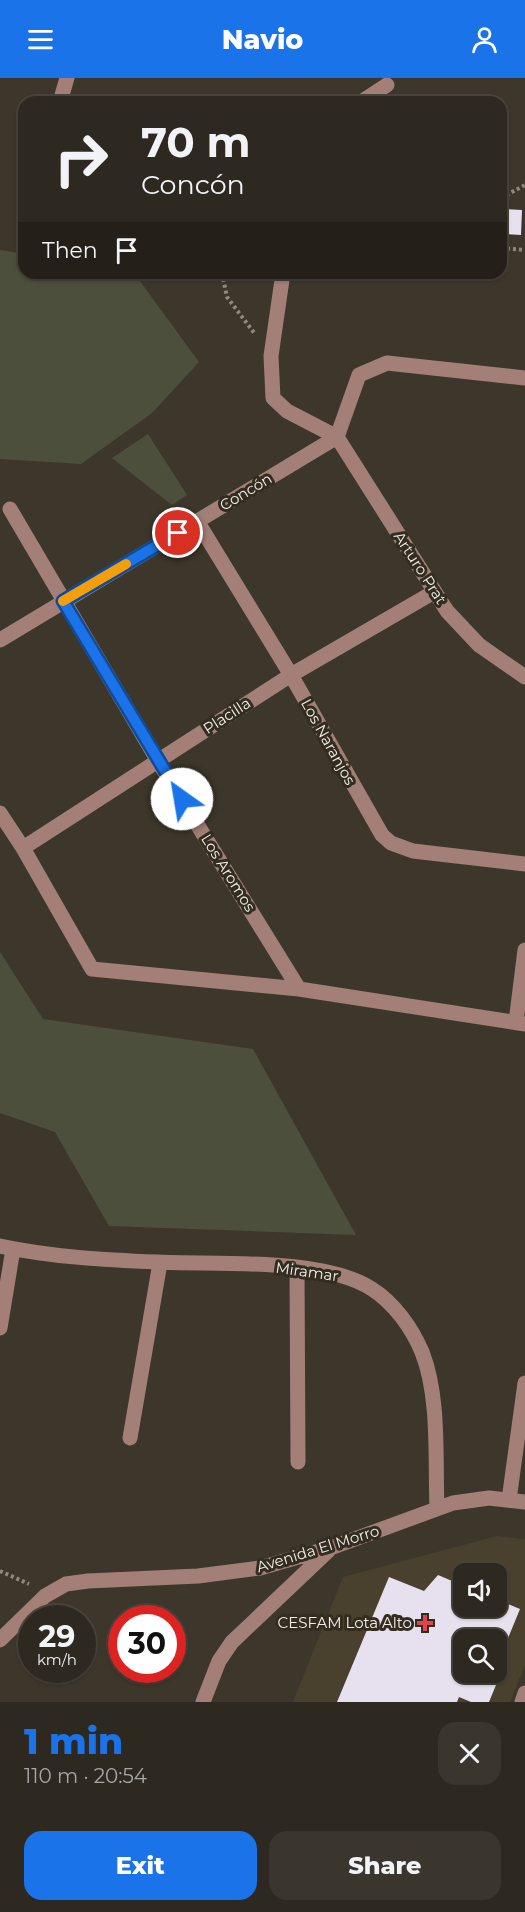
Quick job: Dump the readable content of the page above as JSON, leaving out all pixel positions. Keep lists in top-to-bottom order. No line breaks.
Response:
{"streets":{"street":["Concón","Arturo Prat","Placilla","Los Naranjos","Los Aromos","Miramar","Avenida El Morro"]},"crossings":[["Concón","Arturo Prat"],["Concón","Los Naranjos"],["Concón","Los Aromos"],["Arturo Prat","Placilla"],["Placilla","Los Naranjos"],["Placilla","Los Aromos"],["Miramar","Avenida El Morro"]],"places":{"health":["CESFAM Lota Alto"]},"page":{"header":"Navio","turn":["70 m","Concón"],"then":"Then","speed":"29 km/h","limit":"30","heading":["1 min","110 m · 20:54"],"buttons":["Exit","Share"]}}
